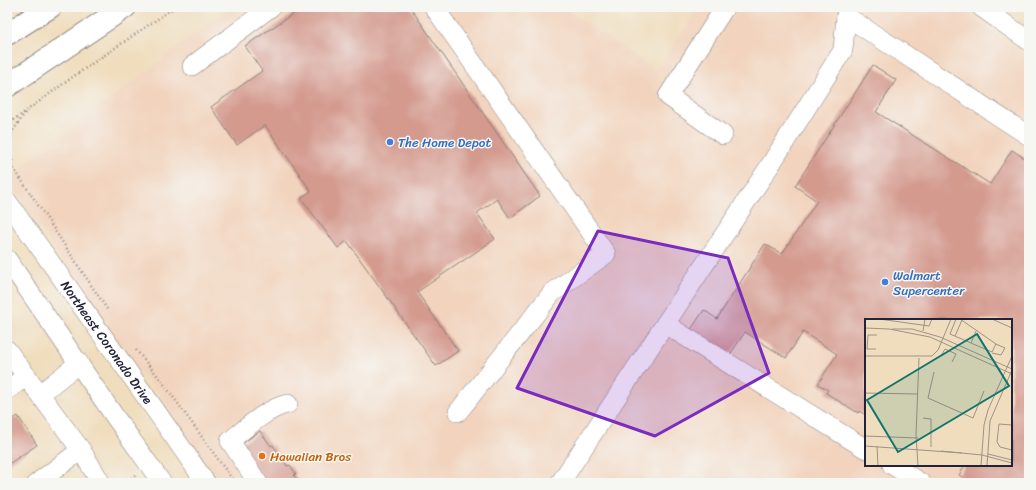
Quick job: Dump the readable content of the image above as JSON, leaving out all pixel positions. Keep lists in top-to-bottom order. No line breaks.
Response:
{"streets":{"street":["Northeast Coronado Drive"]},"places":["The Home Depot","Walmart Supercenter","Hawaiian Bros"]}
